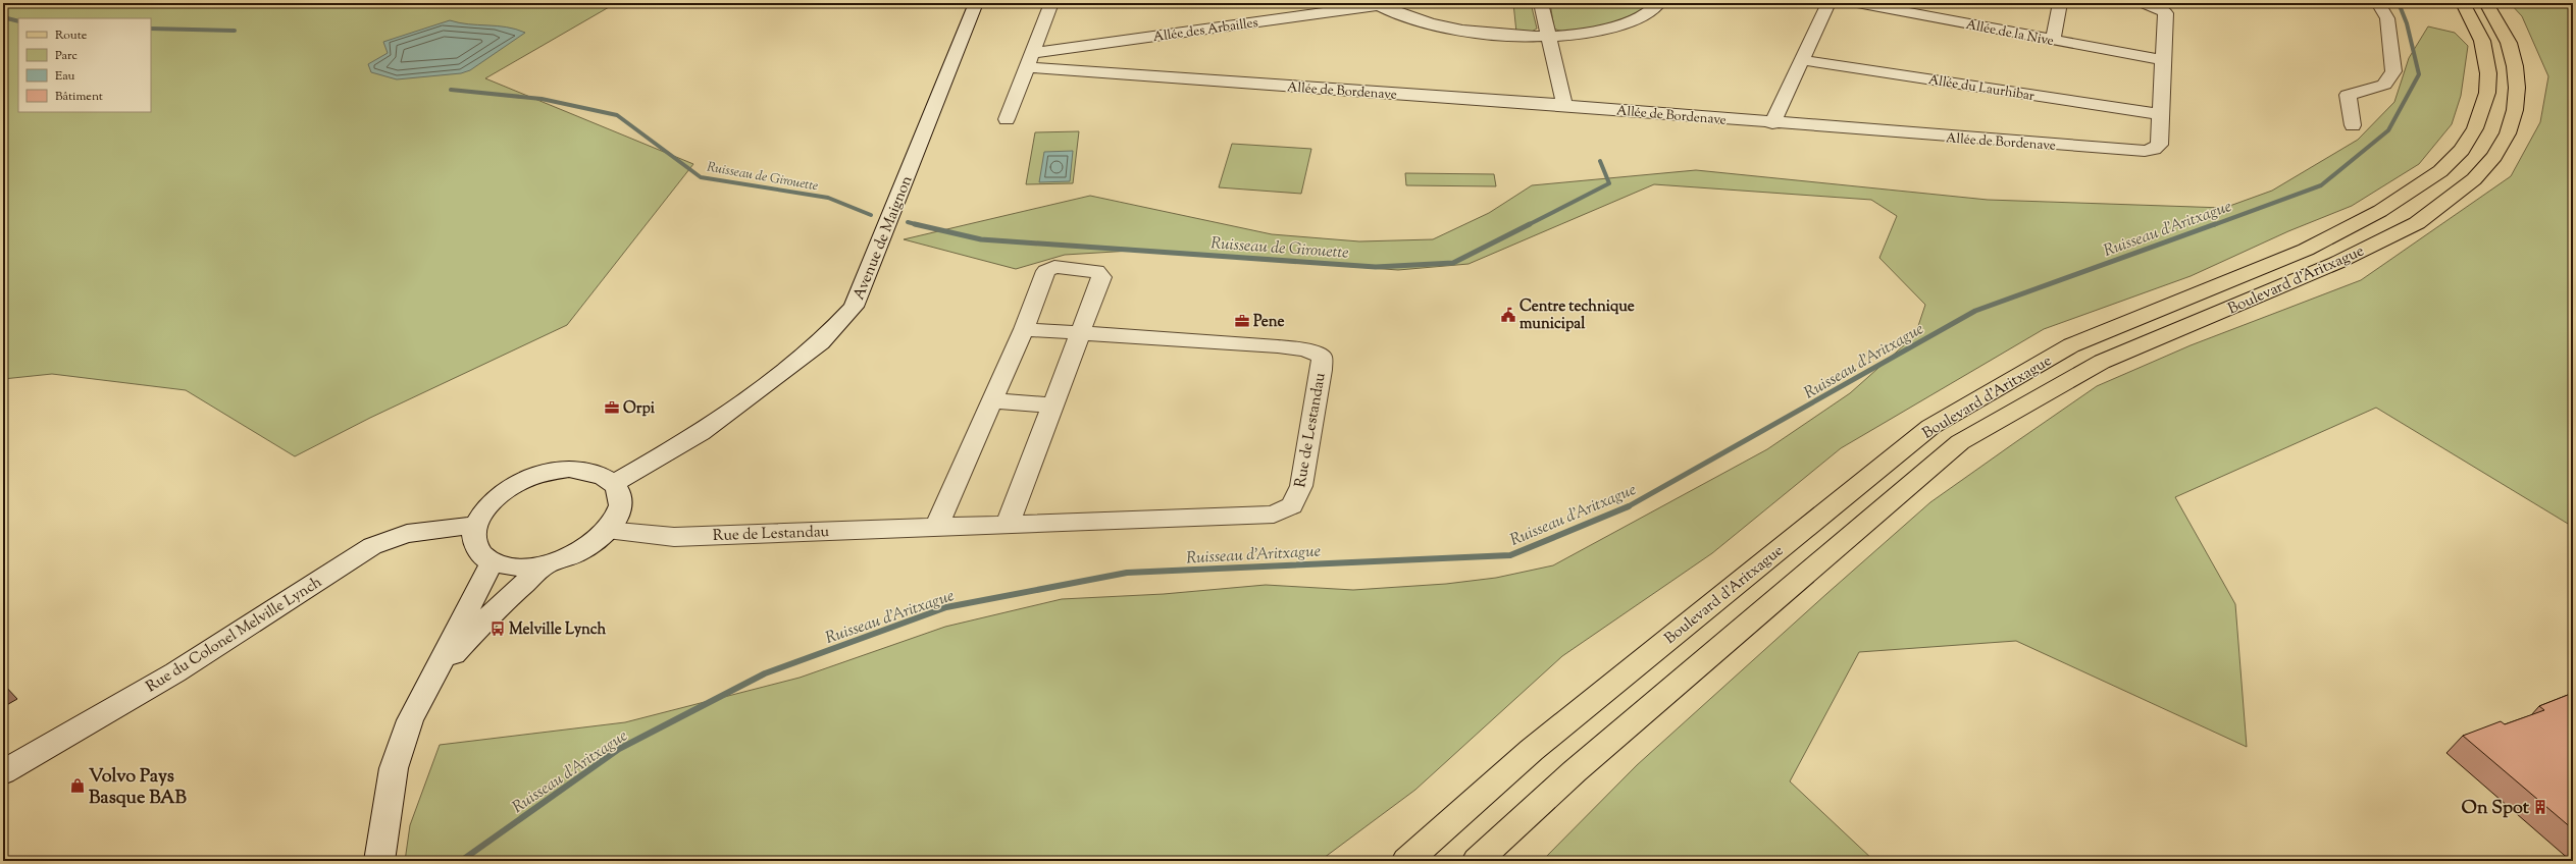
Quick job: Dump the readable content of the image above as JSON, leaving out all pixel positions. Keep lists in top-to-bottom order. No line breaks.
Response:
{"streets":{"main road":["Boulevard d'Aritxague"],"street":["Allée des Arbailles","Allée de la Nive","Allée du Laurhibar","Allée de Bordenave","Avenue de Maignon","Rue de Lestandau","Rue du Colonel Melville Lynch"]},"crossings":[["Allée des Arbailles","Allée de Bordenave"],["Allée de la Nive","Allée de Bordenave"],["Allée du Laurhibar","Allée de Bordenave"],["Avenue de Maignon","Rue de Lestandau"],["Avenue de Maignon","Rue du Colonel Melville Lynch"],["Rue de Lestandau","Rue du Colonel Melville Lynch"]],"water":["Ruisseau de Girouette","Ruisseau d'Aritxague"],"places":{"public building":["Centre technique municipal"],"office":["Pene","Orpi"],"bus stop":["Melville Lynch"],"shop":["Volvo Pays Basque BAB"],"building":["On Spot"]},"legend":["Route","Parc","Eau","Bâtiment"]}
